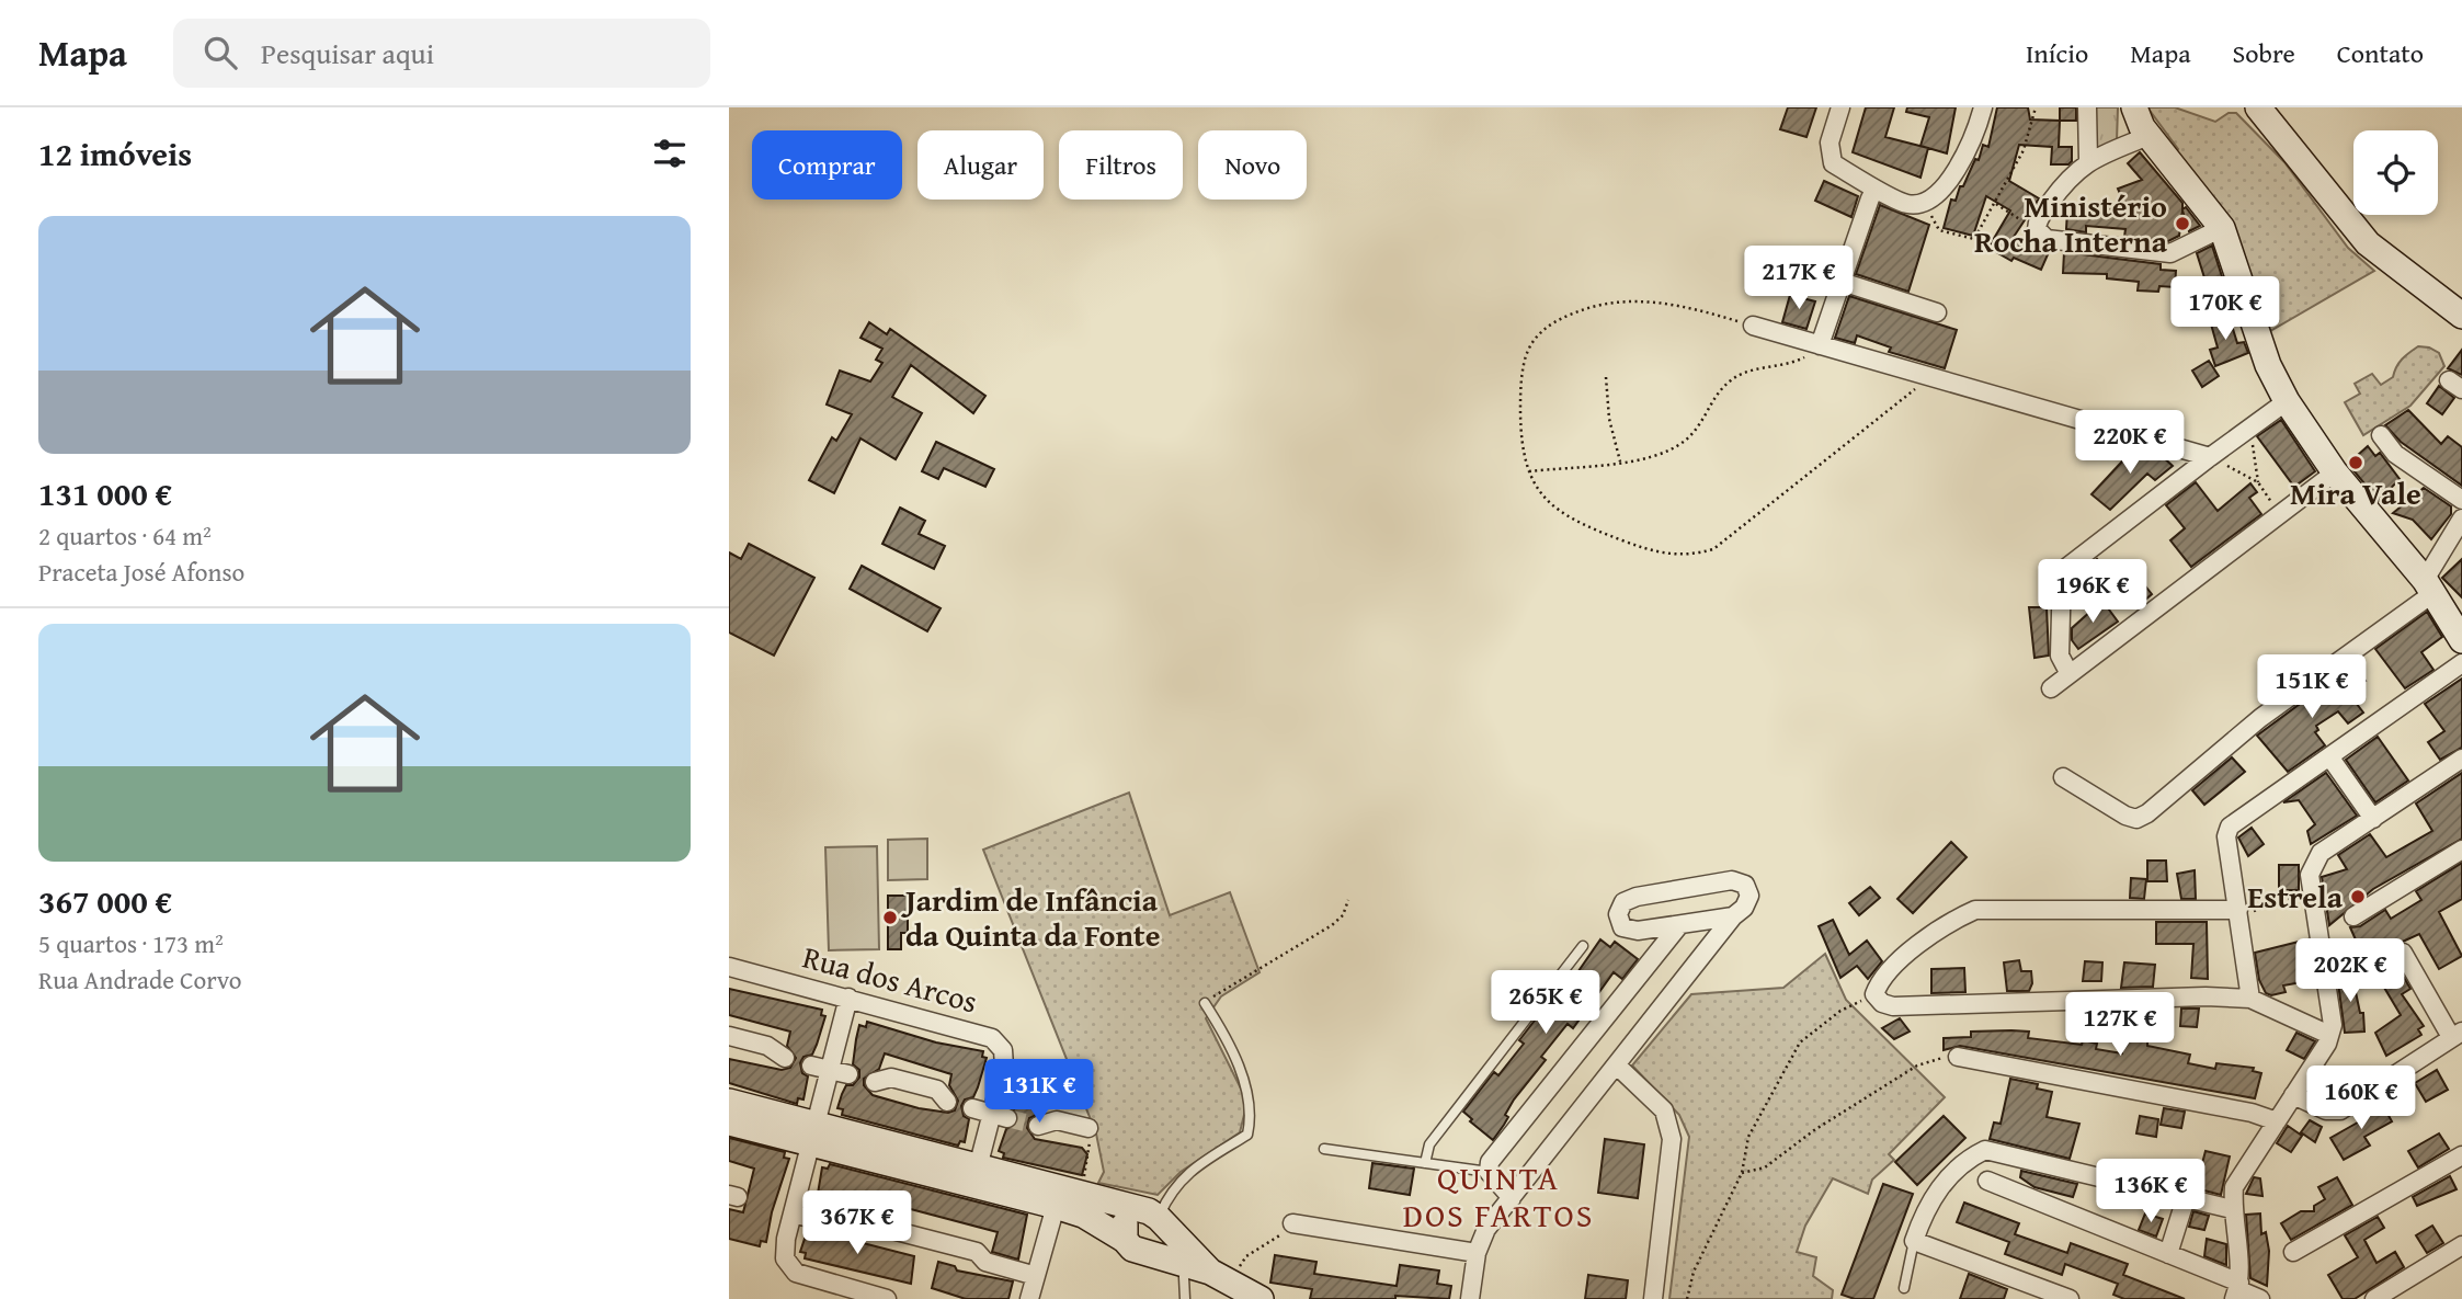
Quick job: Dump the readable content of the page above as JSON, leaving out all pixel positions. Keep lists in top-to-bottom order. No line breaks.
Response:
{"streets":{"street":["Rua dos Arcos"]},"districts":["QUINTA DOS FARTOS"],"places":["Ministério Rocha Interna","Mira Vale","Estrela","Jardim de Infância da Quinta da Fonte"],"page":{"header":"Mapa","search":"Pesquisar aqui","nav":["Início","Mapa","Sobre","Contato"],"heading":"12 imóveis","chip":["Comprar","Alugar","Filtros","Novo"],"list":[{"name":"131 000 €","note":"2 quartos · 64 m² · Praceta José Afonso"},{"name":"367 000 €","note":"5 quartos · 173 m² · Rua Andrade Corvo"}],"price":["217K €","170K €","220K €","196K €","151K €","202K €","265K €","127K €","131K €","160K €","136K €","367K €"]}}
